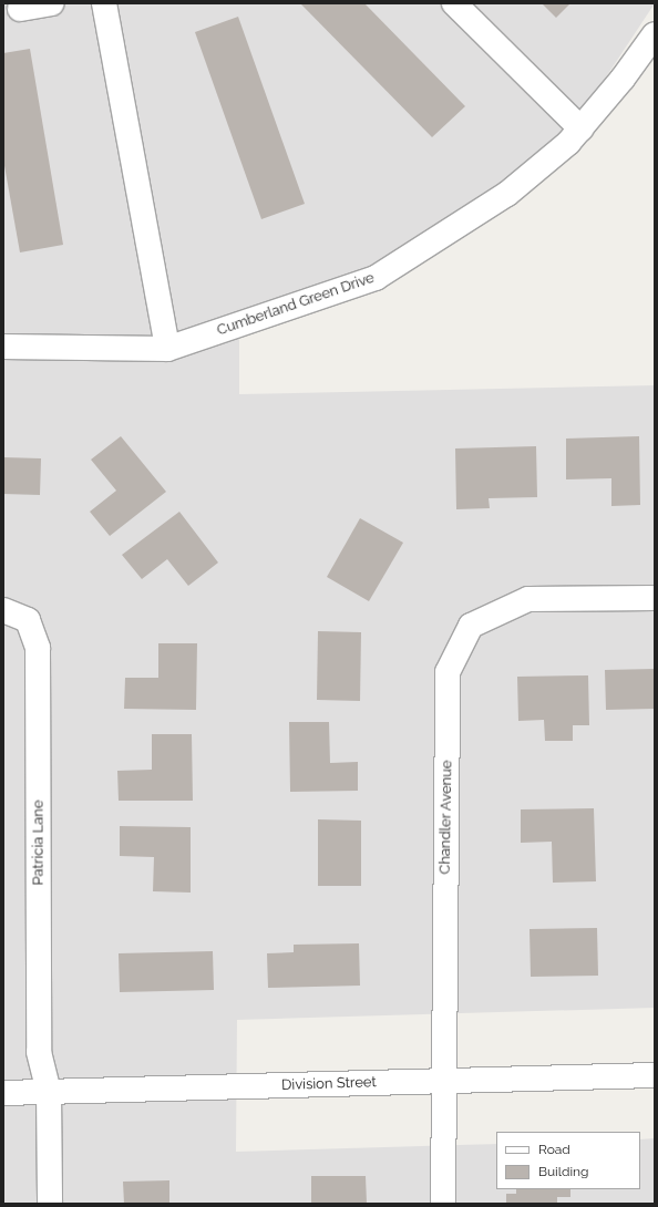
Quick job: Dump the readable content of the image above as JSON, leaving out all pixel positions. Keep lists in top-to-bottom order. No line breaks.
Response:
{"streets":{"street":["Cumberland Green Drive","Chandler Avenue","Patricia Lane","Division Street"]},"crossings":[["Chandler Avenue","Division Street"],["Patricia Lane","Division Street"]],"legend":["Road","Building"]}
